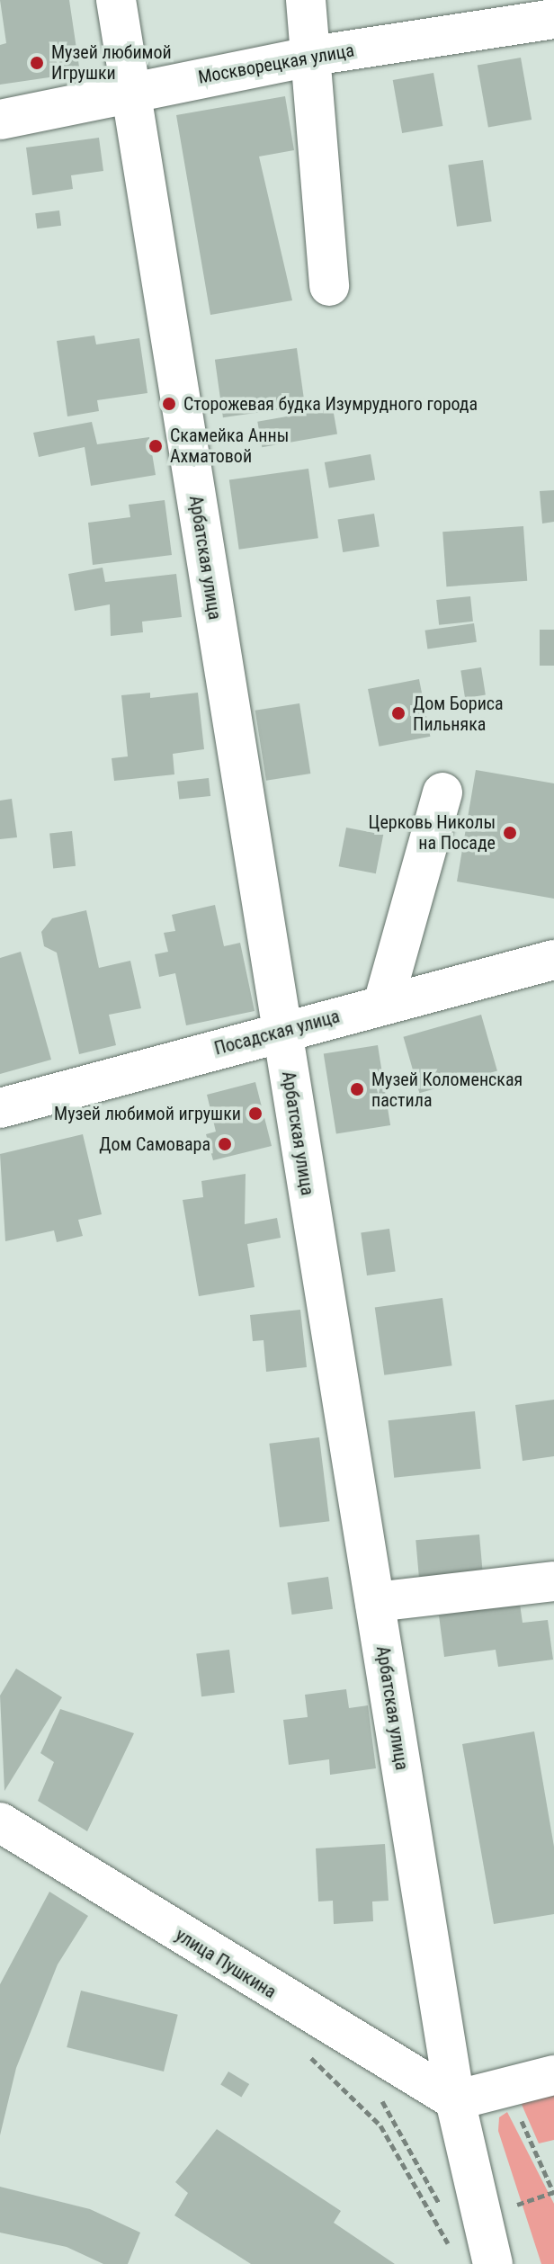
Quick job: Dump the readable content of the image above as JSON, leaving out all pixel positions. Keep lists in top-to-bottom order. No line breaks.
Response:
{"streets":{"street":["Москворецкая улица","Арбатская улица","Посадская улица","улица Пушкина"]},"crossings":[["Москворецкая улица","Арбатская улица"],["Арбатская улица","Посадская улица"],["Арбатская улица","улица Пушкина"]],"places":["Музей любимой Игрушки","Сторожевая будка Изумрудного города","Скамейка Анны Ахматовой","Дом Бориса Пильняка","Церковь Николы на Посаде","Музей Коломенская пастила","Музей любимой игрушки","Дом Самовара"]}
